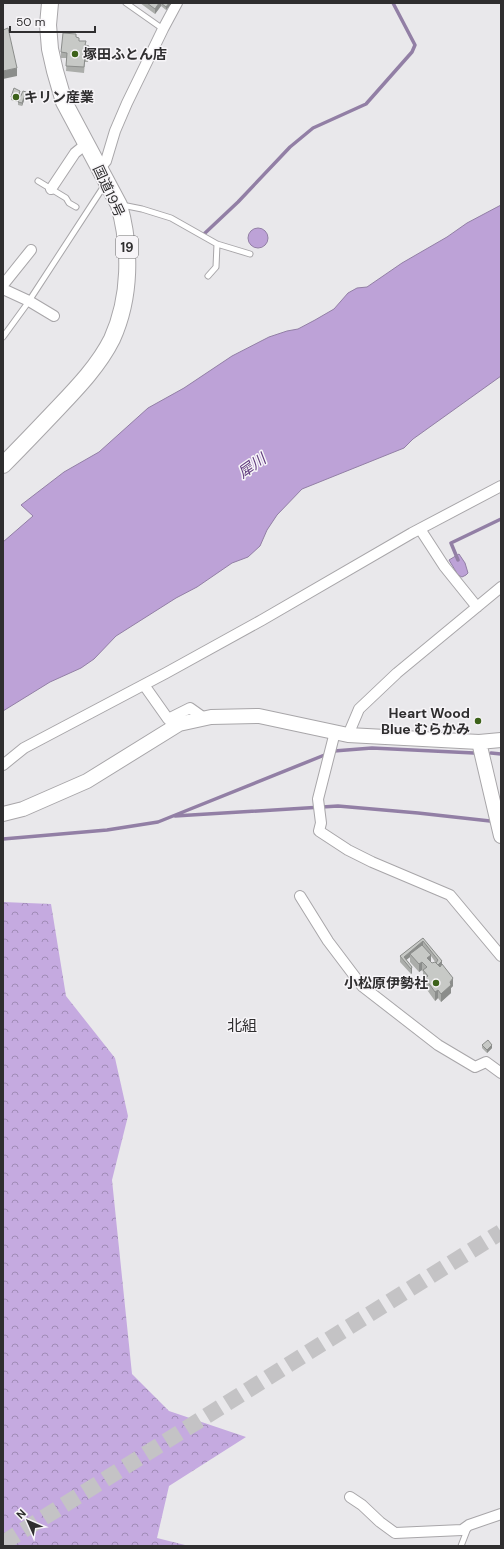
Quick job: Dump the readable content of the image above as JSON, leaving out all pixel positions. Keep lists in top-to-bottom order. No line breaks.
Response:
{"streets":{"highway":["国道19号","19"]},"districts":["北組"],"water":["犀川"],"places":["塚田ふとん店","キリン産業","Heart Wood Blue むらかみ","小松原伊勢社"],"scale_bar":"50 m","north":"top left"}
